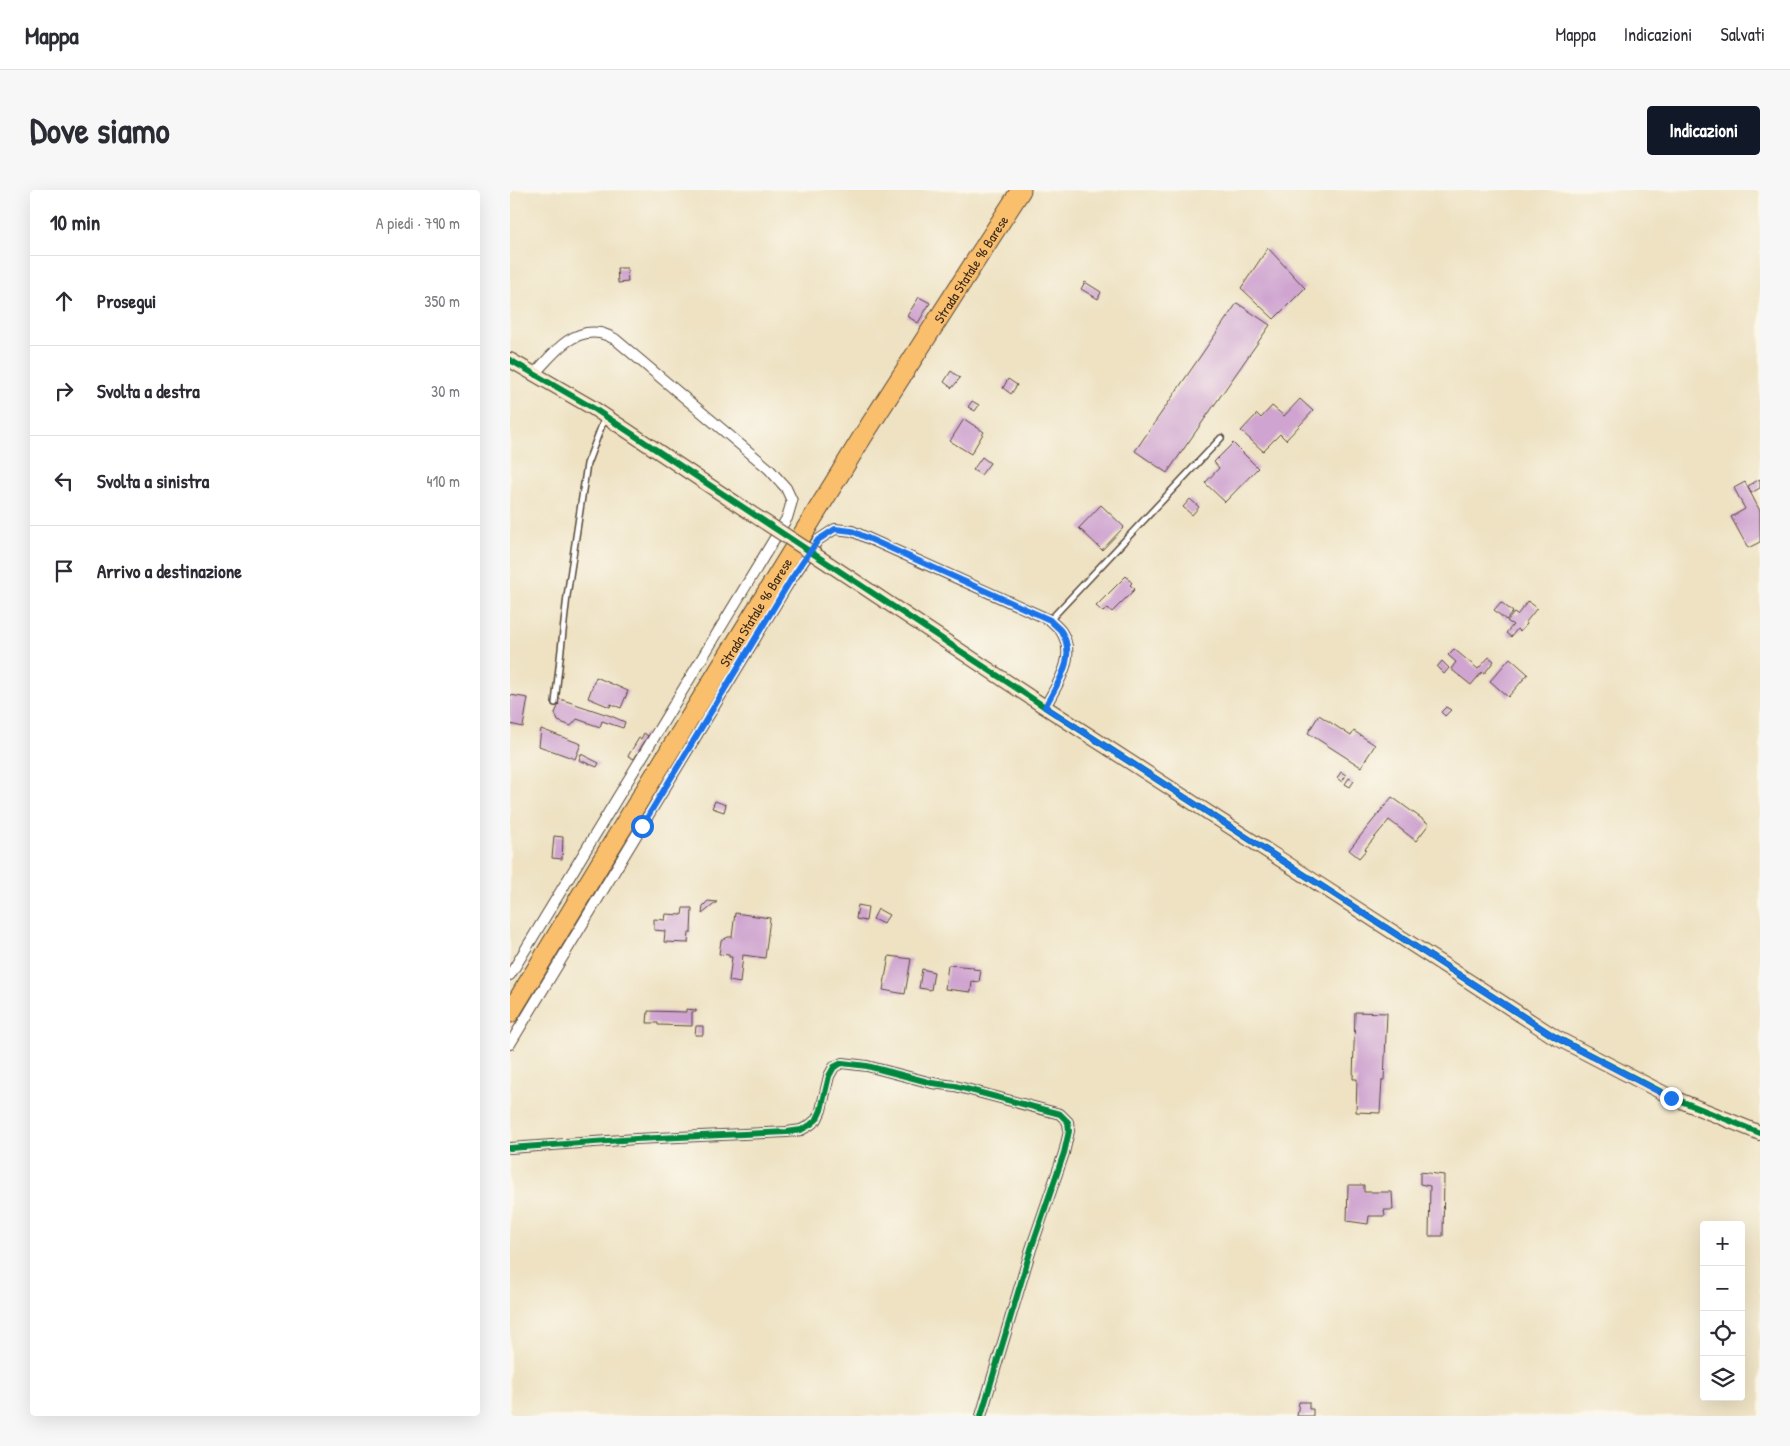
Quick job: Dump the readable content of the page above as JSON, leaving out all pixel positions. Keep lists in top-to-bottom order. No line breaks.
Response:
{"streets":{"highway":["Strada Statale 96 Barese"]},"page":{"header":"Mappa","nav":["Mappa","Indicazioni","Salvati"],"buttons":"Indicazioni","title":"Dove siamo","heading":["10 min","A piedi · 790 m"],"list":[["Prosegui","350 m"],["Svolta a destra","30 m"],["Svolta a sinistra","410 m"],"Arrivo a destinazione"],"map_buttons":["+","−"]}}
